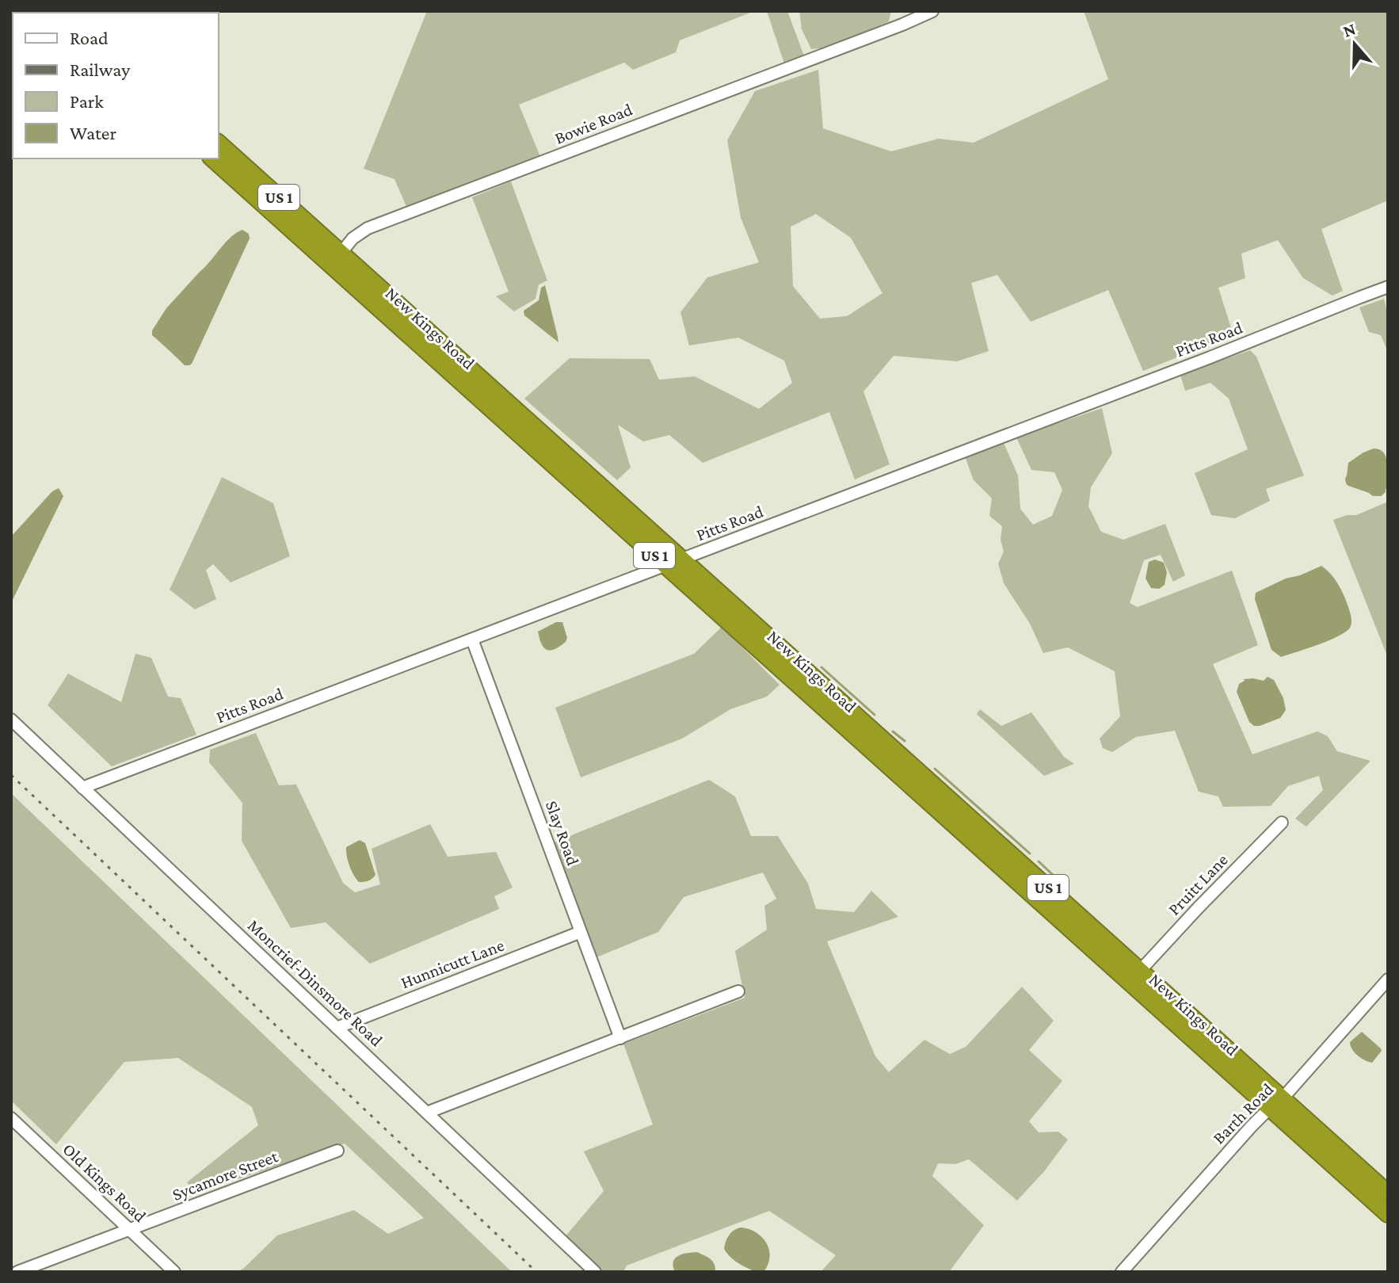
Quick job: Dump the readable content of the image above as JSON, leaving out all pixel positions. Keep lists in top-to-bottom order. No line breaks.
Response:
{"streets":{"highway":["US 1","New Kings Road"],"street":["Bowie Road","Pitts Road","Slay Road","Pruitt Lane","Hunnicutt Lane","Moncrief-Dinsmore Road","Barth Road","Sycamore Street","Old Kings Road"]},"crossings":[["Bowie Road","New Kings Road"],["New Kings Road","Pitts Road"],["New Kings Road","Pruitt Lane"],["New Kings Road","Barth Road"],["Pitts Road","Slay Road"],["Pitts Road","Moncrief-Dinsmore Road"],["Slay Road","Hunnicutt Lane"],["Hunnicutt Lane","Moncrief-Dinsmore Road"],["Sycamore Street","Old Kings Road"]],"legend":["Road","Railway","Park","Water"],"north":"top"}
